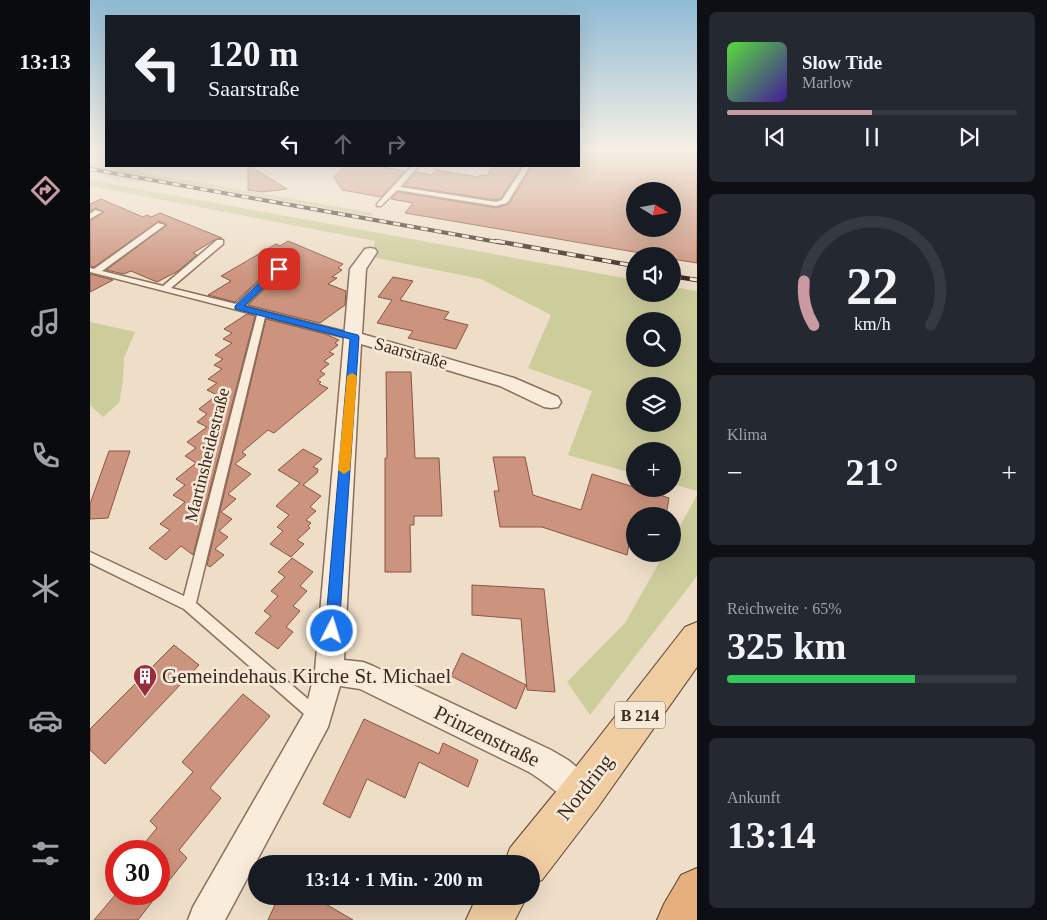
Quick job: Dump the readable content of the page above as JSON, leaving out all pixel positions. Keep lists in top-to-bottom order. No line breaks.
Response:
{"streets":{"main road":["B 214","Nordring"],"street":["Saarstraße","Prinzenstraße"],"lane":["Martinsheidestraße"]},"crossings":[["Saarstraße","Martinsheidestraße"],["Prinzenstraße","Nordring"]],"places":{"building":["Gemeindehaus Kirche St. Michael"]},"north":"right","page":{"tabs":"13:13","turn":["120 m","Saarstraße"],"song":["Slow Tide","Marlow"],"map_buttons":["+","−"],"tile":["Klima",["Reichweite · 65%","325 km"],["Ankunft","13:14"]],"heat":["−","21°","+"],"limit":"30","trip":"13:14 · 1 Min. · 200 m","gauge":["22","km/h"]}}
